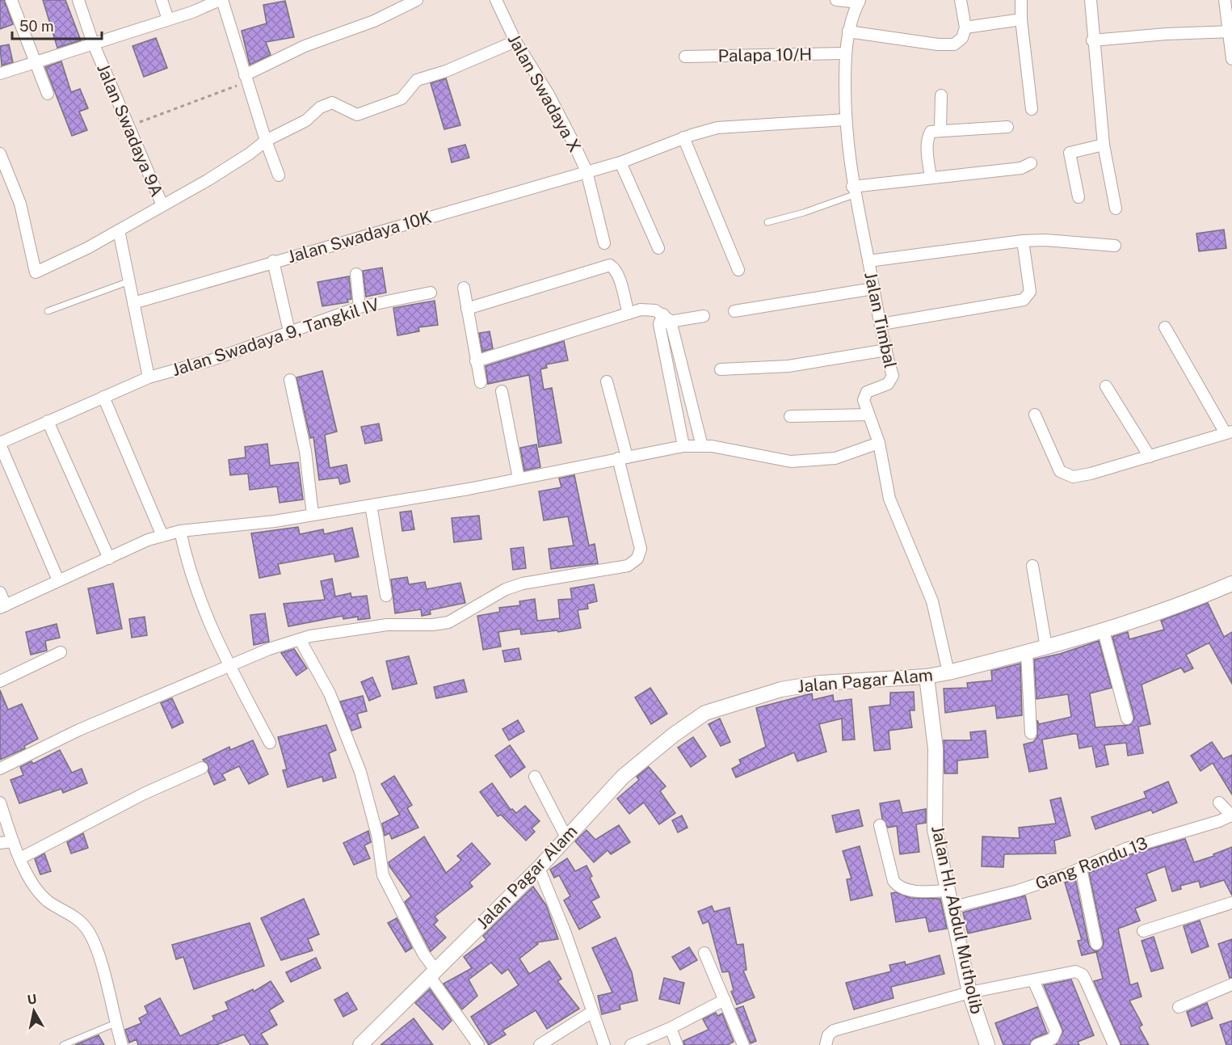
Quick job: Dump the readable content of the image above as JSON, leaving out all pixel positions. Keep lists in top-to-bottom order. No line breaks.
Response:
{"streets":{"street":["Palapa 10/H","Jalan Swadaya X","Jalan Swadaya 9A","Jalan Swadaya 10K","Jalan Timbal","Jalan Swadaya 9, Tangkil IV","Jalan Pagar Alam","Gang Randu 13","Jalan HI. Abdul Mutholib"]},"crossings":[["Palapa 10/H","Jalan Timbal"],["Jalan Swadaya X","Jalan Swadaya 10K"],["Jalan Swadaya 10K","Jalan Timbal"],["Jalan Timbal","Jalan Pagar Alam"],["Jalan Pagar Alam","Jalan HI. Abdul Mutholib"],["Gang Randu 13","Jalan HI. Abdul Mutholib"]],"scale_bar":"50 m","north":"top"}
